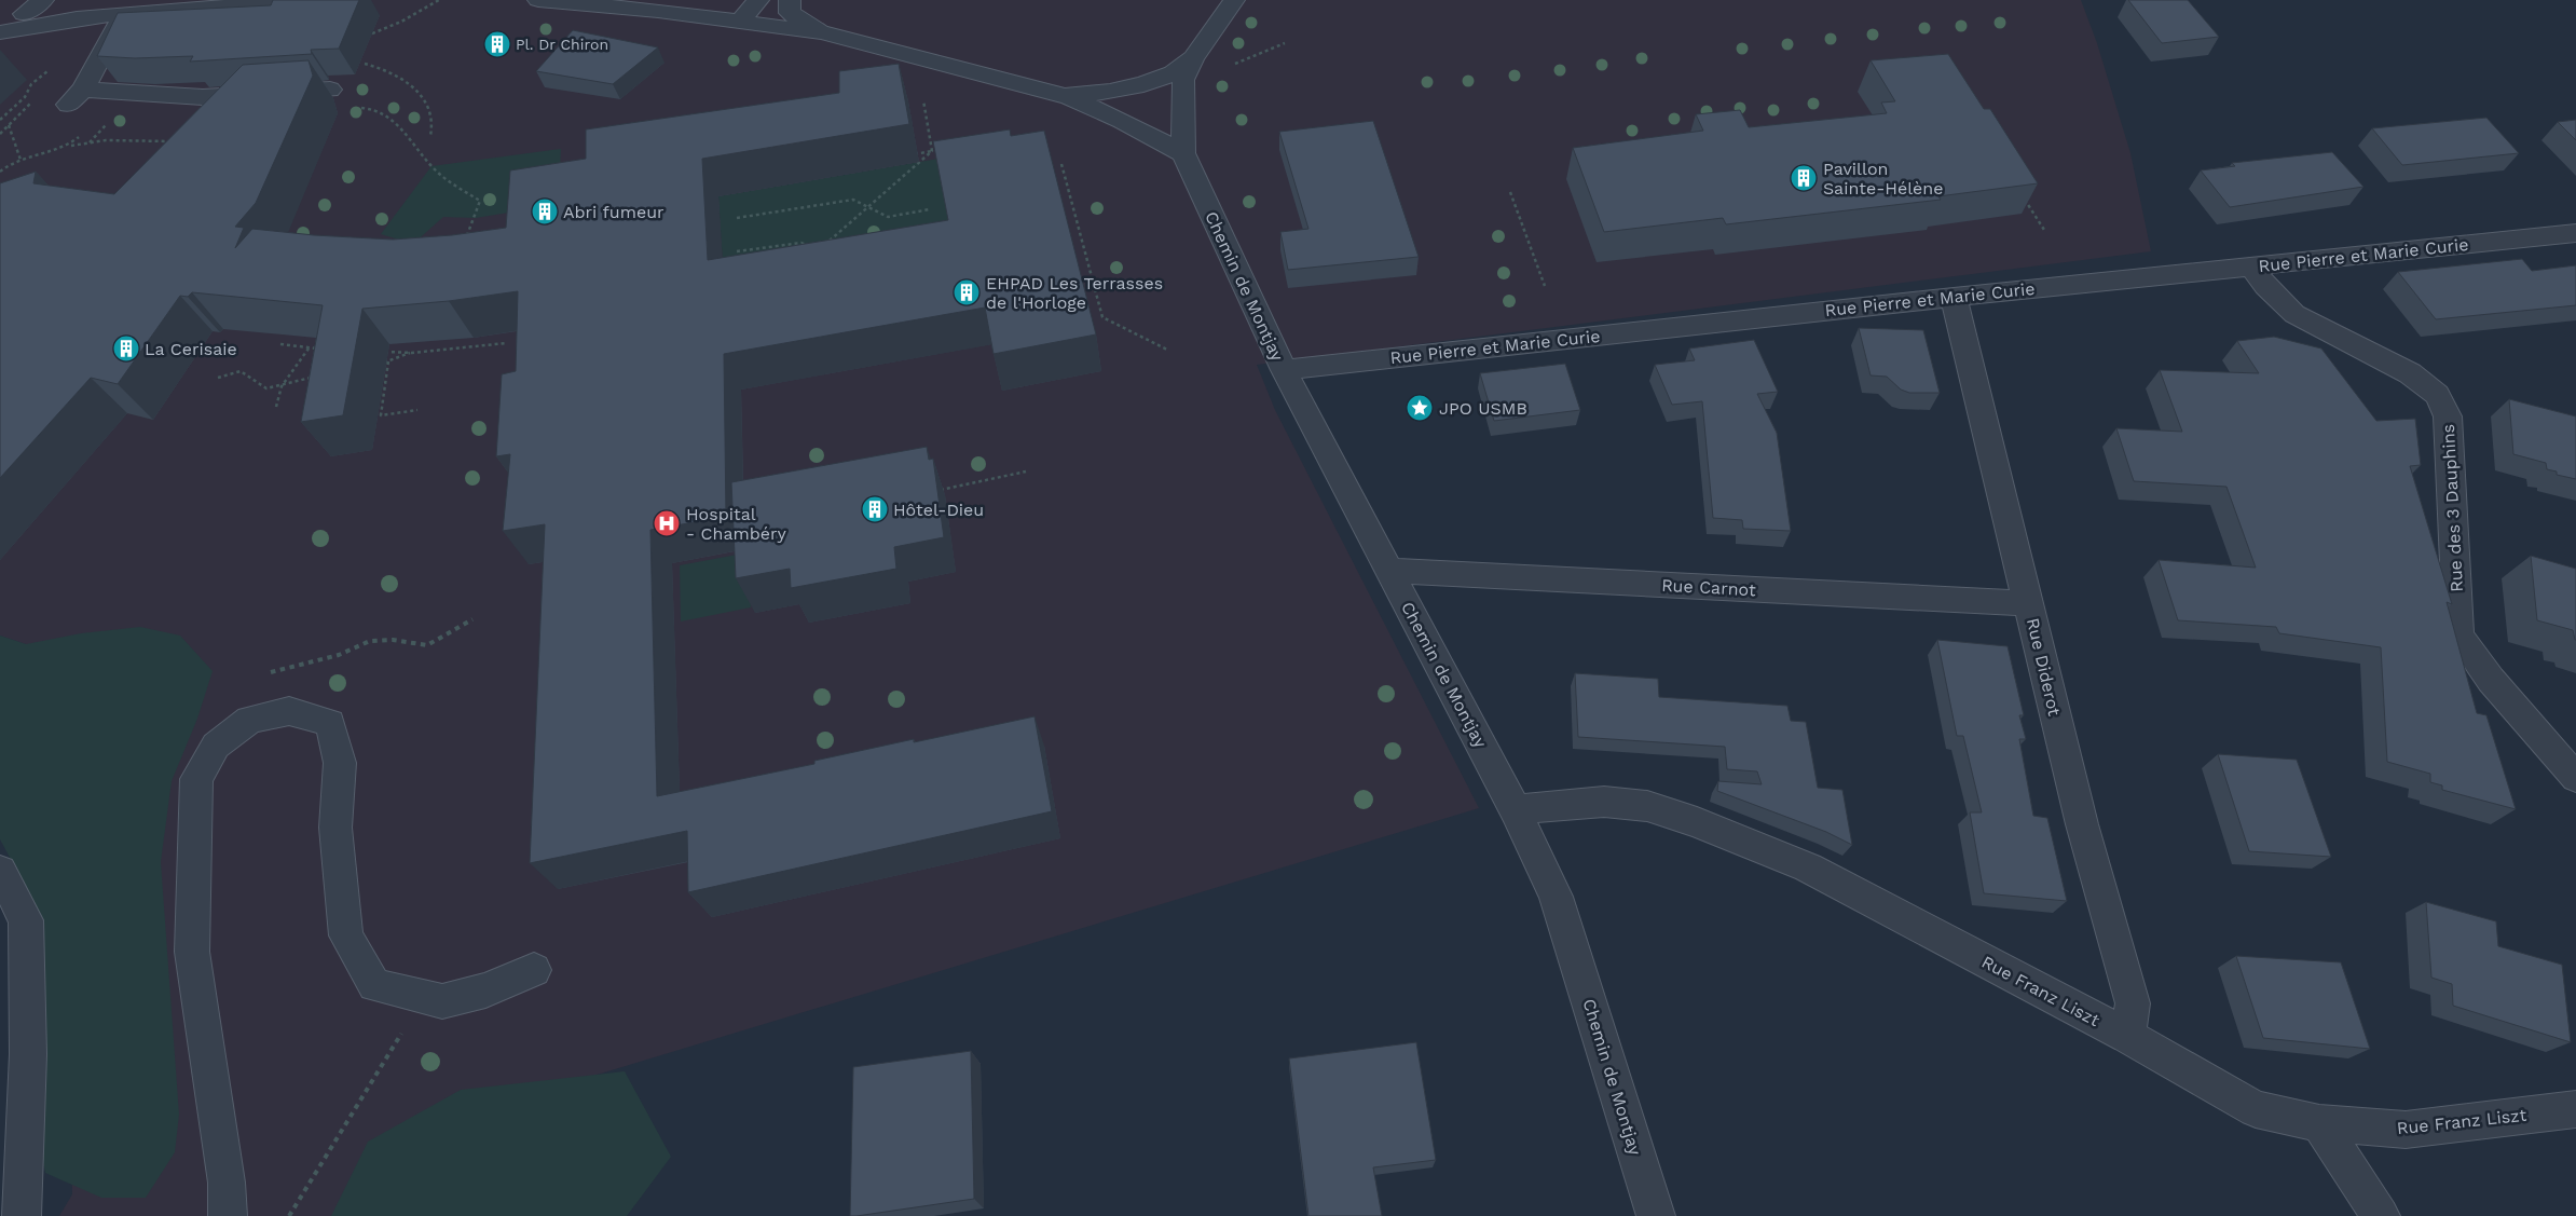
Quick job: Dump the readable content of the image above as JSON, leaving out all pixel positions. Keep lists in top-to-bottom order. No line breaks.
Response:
{"streets":{"street":["Rue Pierre et Marie Curie","Chemin de Montjay","Rue des 3 Dauphins","Rue Carnot","Rue Diderot","Rue Franz Liszt"]},"crossings":[["Rue Pierre et Marie Curie","Chemin de Montjay"],["Rue Pierre et Marie Curie","Rue des 3 Dauphins"],["Rue Pierre et Marie Curie","Rue Diderot"],["Chemin de Montjay","Rue Carnot"],["Chemin de Montjay","Rue Franz Liszt"],["Rue Carnot","Rue Diderot"],["Rue Diderot","Rue Franz Liszt"]],"places":{"building":["Pl. Dr Chiron","Pavillon Sainte-Hélène","Abri fumeur","EHPAD Les Terrasses de l'Horloge","La Cerisaie","Hôtel-Dieu"],"place":["JPO USMB"],"hospital":["Hospital - Chambéry"]}}
